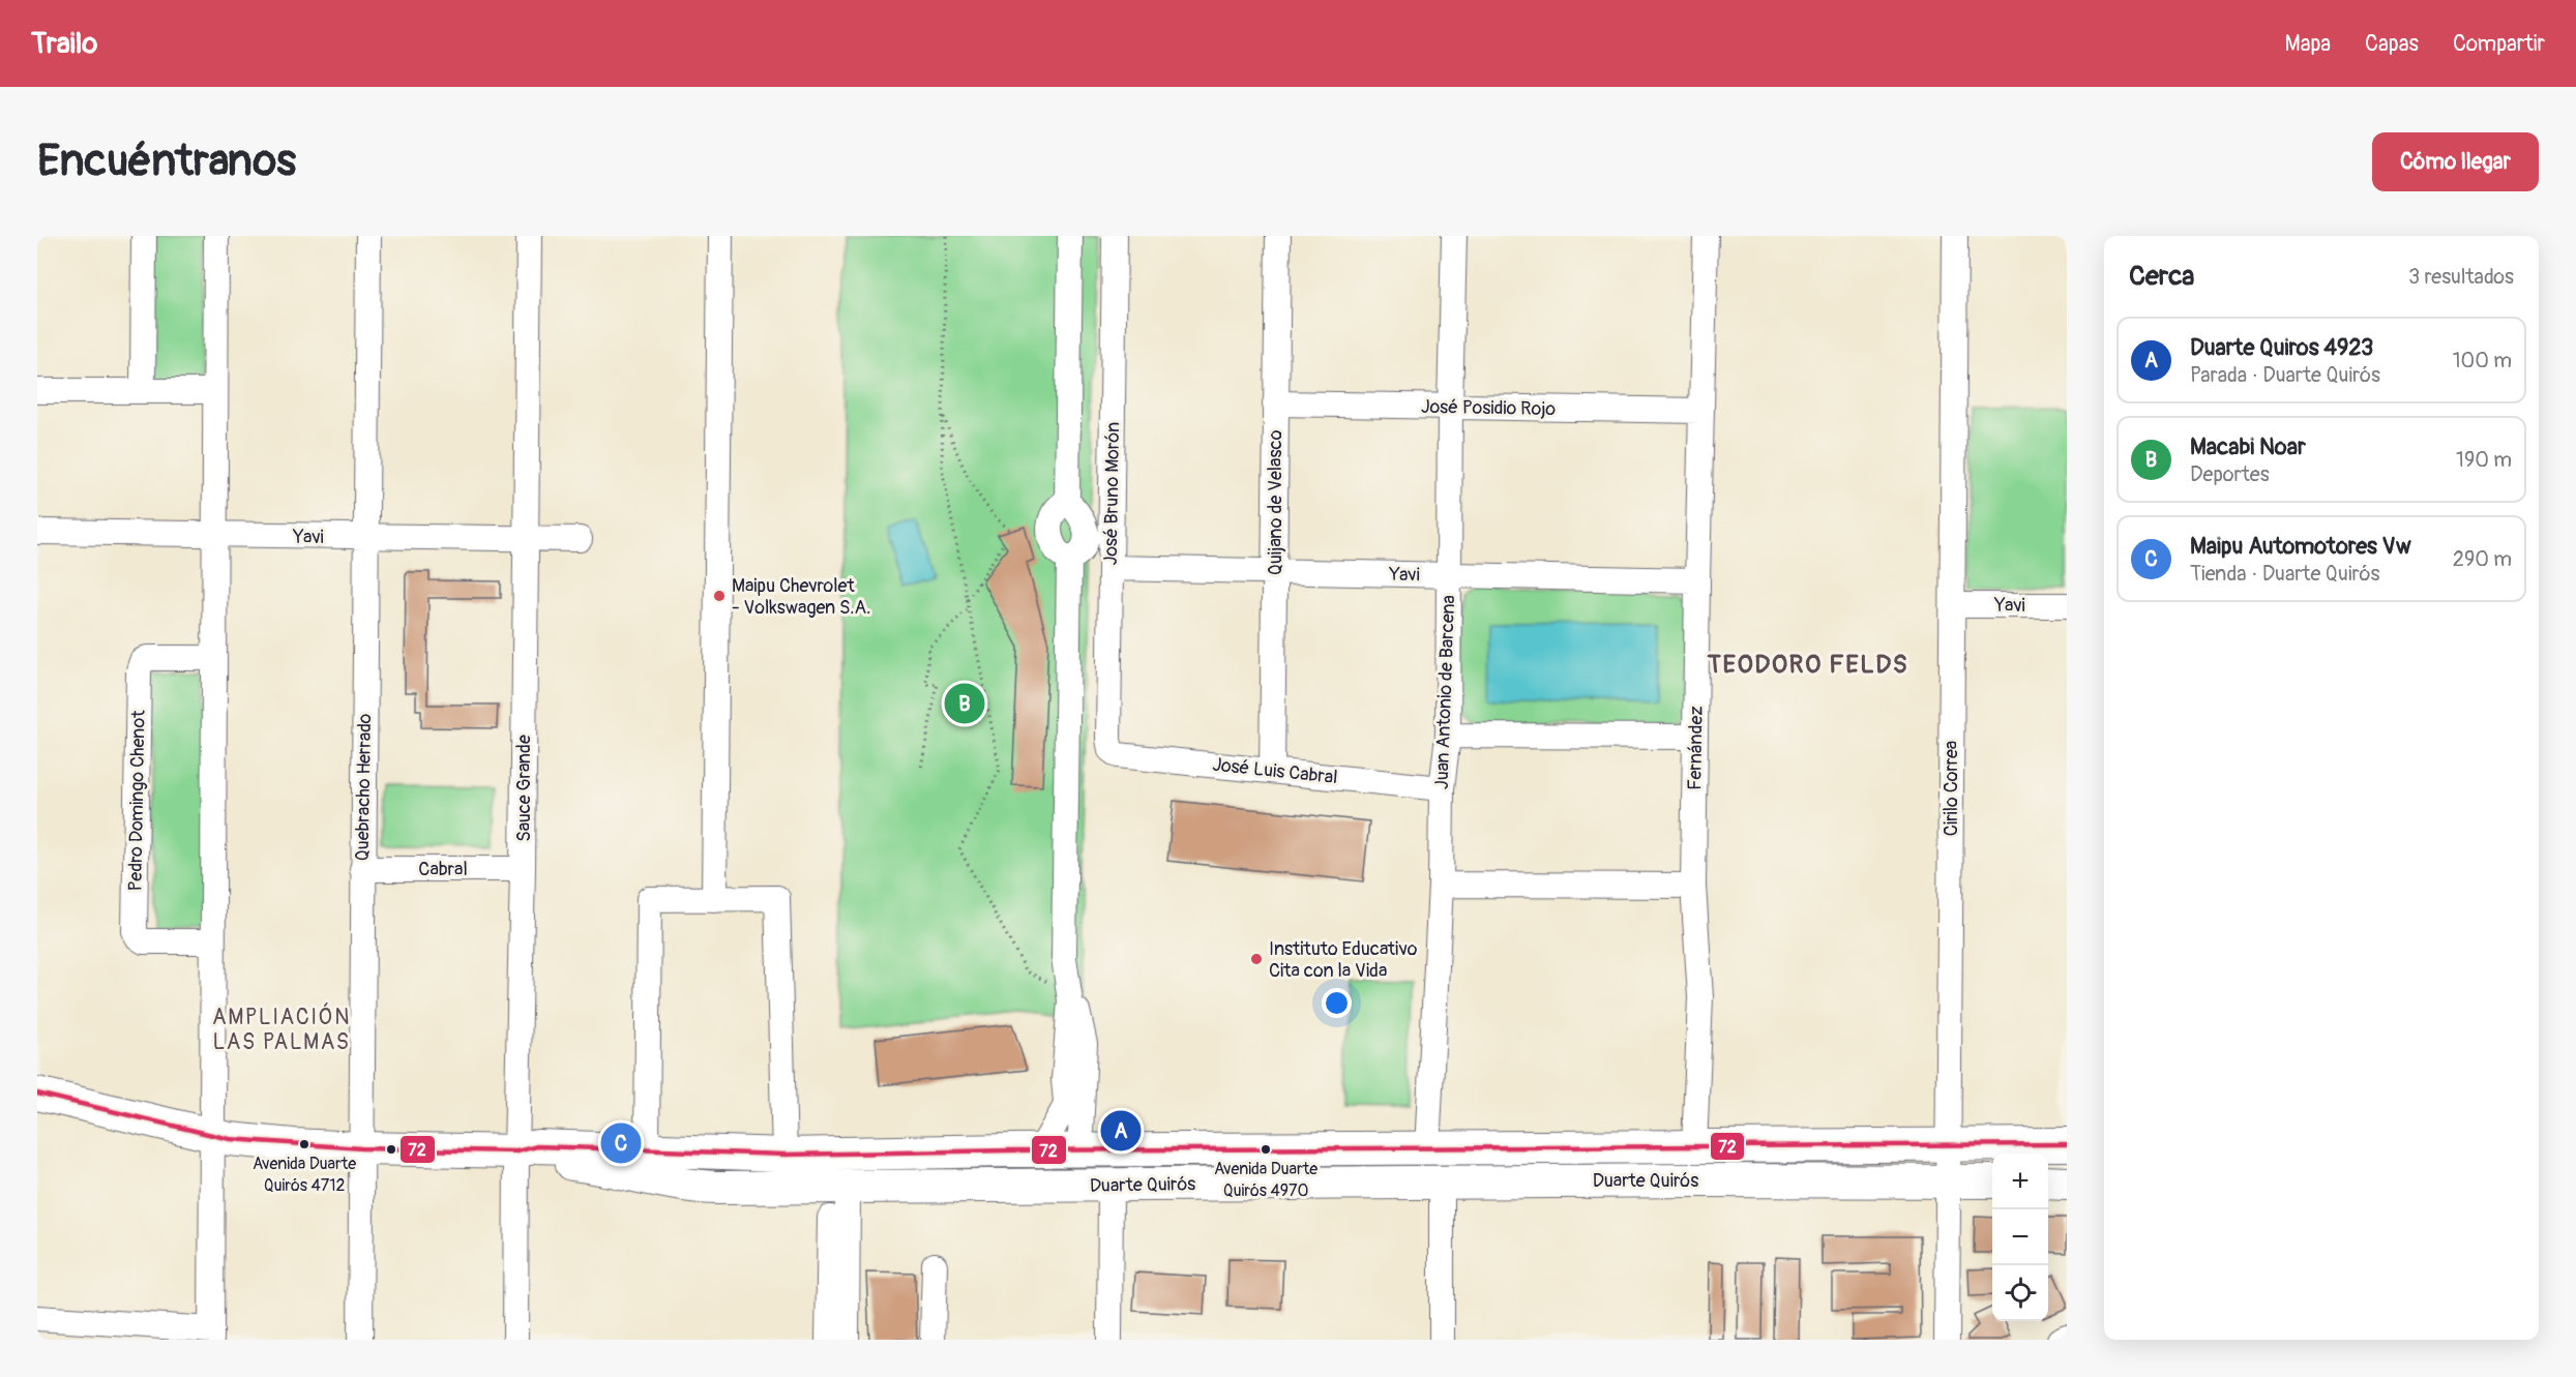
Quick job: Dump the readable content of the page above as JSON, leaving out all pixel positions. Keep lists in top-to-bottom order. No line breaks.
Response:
{"streets":{"main road":["Duarte Quirós"],"street":["José Posidio Rojo","José Bruno Morón","Quijano de Velasco","Yavi","Juan Antonio de Barcena","Fernández","José Luis Cabral","Quebracho Herrado","Sauce Grande","Cirilo Correa","Pedro Domingo Chenot","Cabral"]},"crossings":[["José Posidio Rojo","Quijano de Velasco"],["José Posidio Rojo","Juan Antonio de Barcena"],["José Posidio Rojo","Fernández"],["José Bruno Morón","Yavi"],["José Bruno Morón","José Luis Cabral"],["Quijano de Velasco","Yavi"],["Quijano de Velasco","José Luis Cabral"],["Yavi","Juan Antonio de Barcena"],["Yavi","Fernández"],["Yavi","Quebracho Herrado"],["Yavi","Sauce Grande"],["Yavi","Cirilo Correa"],["Juan Antonio de Barcena","José Luis Cabral"],["Juan Antonio de Barcena","Duarte Quirós"],["Fernández","Duarte Quirós"],["Quebracho Herrado","Cabral"],["Quebracho Herrado","Duarte Quirós"],["Sauce Grande","Cabral"],["Sauce Grande","Duarte Quirós"],["Cirilo Correa","Duarte Quirós"]],"districts":["TEODORO FELDS","AMPLIACIÓN LAS PALMAS"],"places":["Maipu Chevrolet - Volkswagen S.A.","Instituto Educativo Cita con la Vida","Avenida Duarte Quirós 4712","Avenida Duarte Quirós 4970"],"lines":["transit line 72"],"page":{"header":"Trailo","nav":["Mapa","Capas","Compartir"],"buttons":"Cómo llegar","title":"Encuéntranos","heading":["Cerca","3 resultados"],"list":[{"mark":"A","name":"Duarte Quiros 4923","note":"Parada · Duarte Quirós","value":"100 m"},{"mark":"B","name":"Macabi Noar","note":"Deportes","value":"190 m"},{"mark":"C","name":"Maipu Automotores Vw","note":"Tienda · Duarte Quirós","value":"290 m"}],"pins":["B","A","C"],"map_buttons":["+","−"]}}
